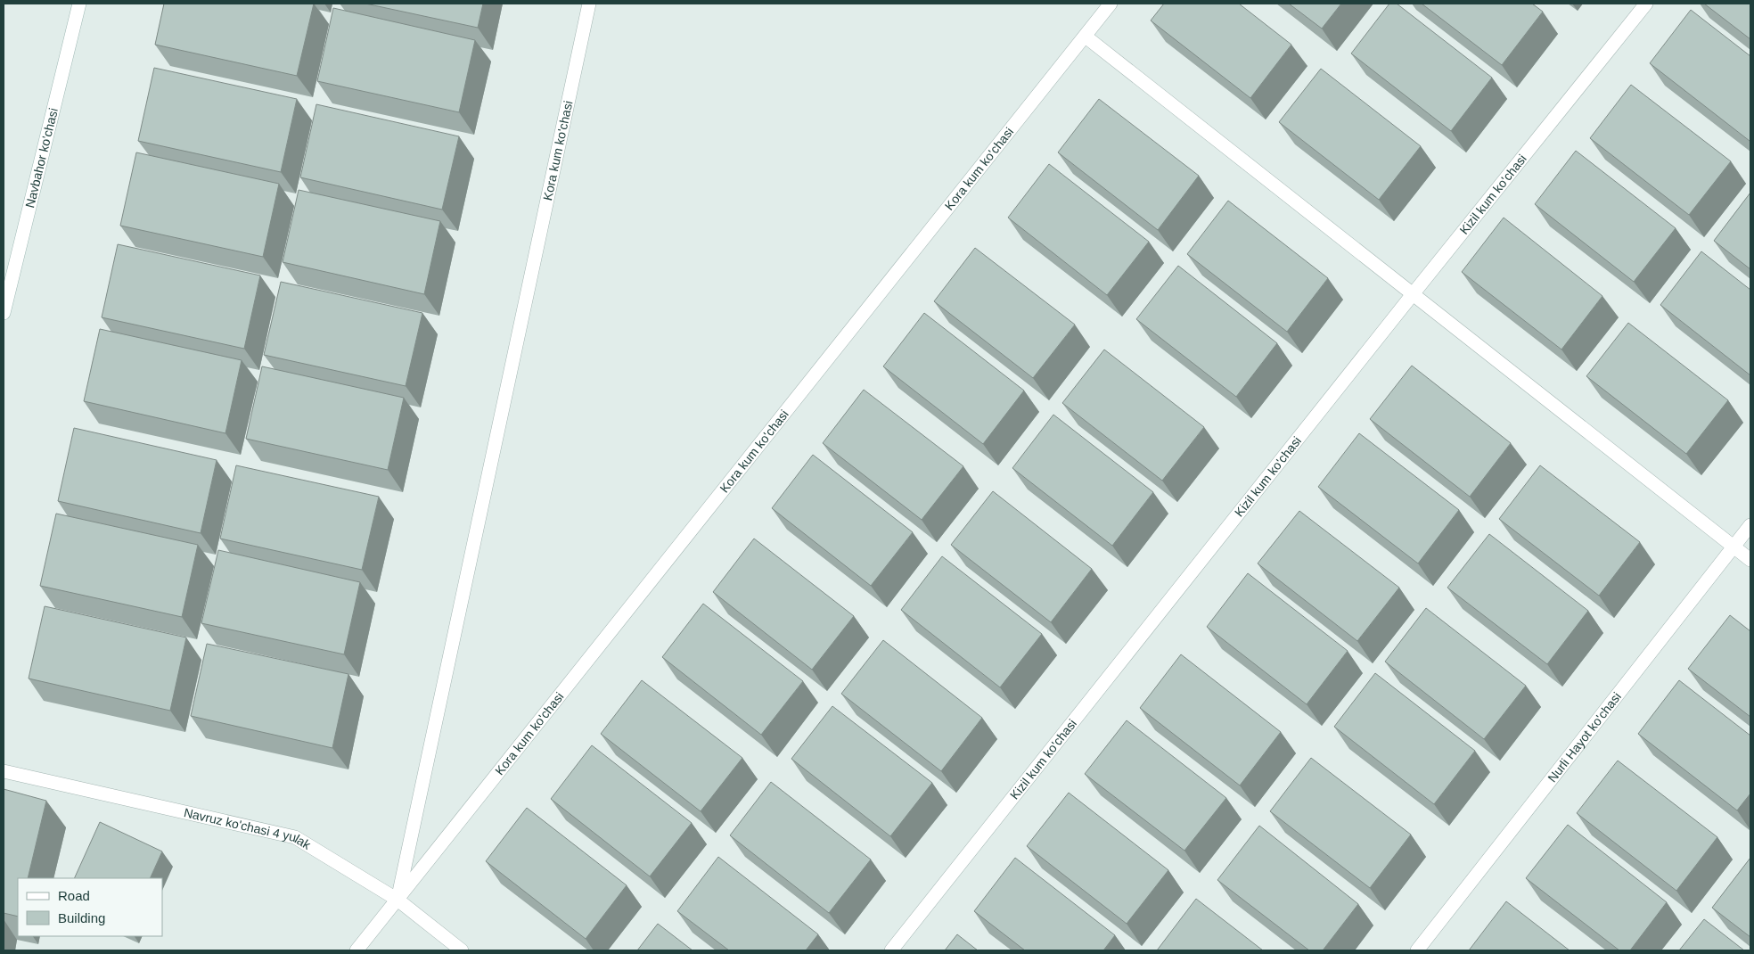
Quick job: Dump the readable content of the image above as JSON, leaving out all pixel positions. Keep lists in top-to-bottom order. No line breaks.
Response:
{"streets":{"street":["Kora kum ko'chasi","Navbahor ko'chasi","Kizil kum ko'chasi","Nurli Hayot ko'chasi","Navruz ko'chasi 4 yulak"]},"crossings":[["Kora kum ko'chasi","Navruz ko'chasi 4 yulak"]],"legend":["Road","Building"]}
